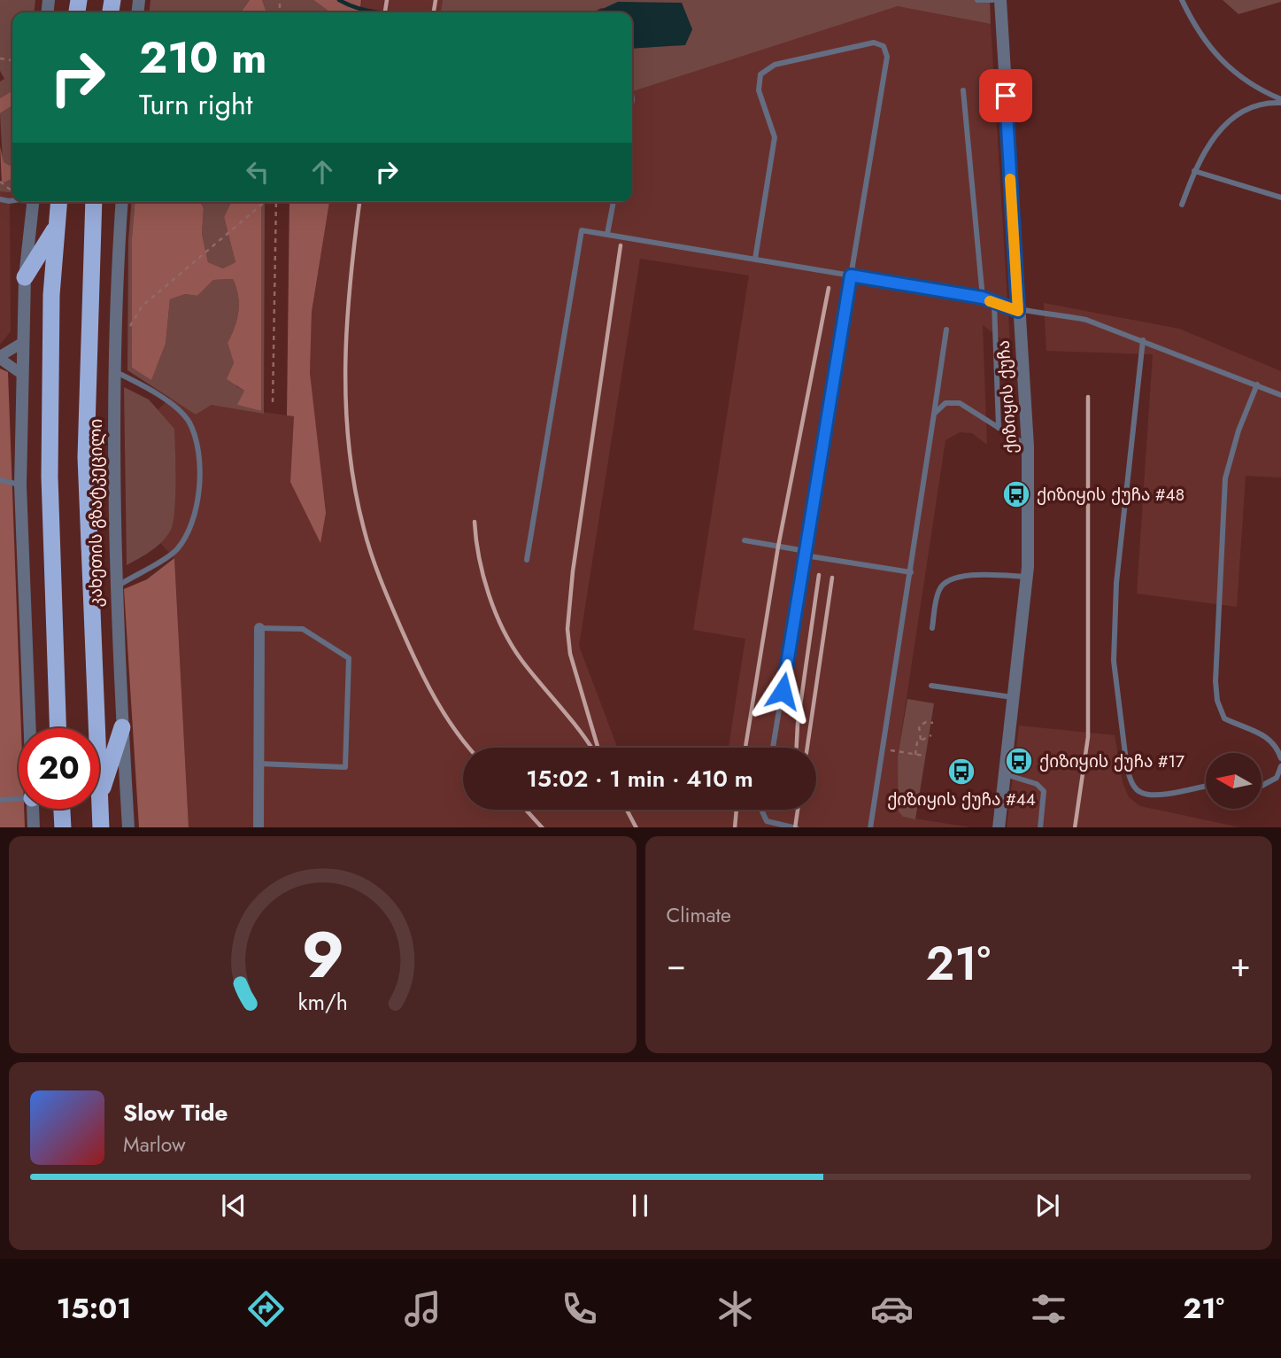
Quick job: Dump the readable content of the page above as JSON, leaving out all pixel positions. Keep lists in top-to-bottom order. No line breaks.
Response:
{"streets":{"highway":["კახეთის გზატკეცილი"],"street":["ქიზიყის ქუჩა"]},"places":{"bus stop":["ქიზიყის ქუჩა #48","ქიზიყის ქუჩა #17","ქიზიყის ქუჩა #44"]},"north":"left","page":{"turn":["210 m","Turn right"],"limit":"20","trip":"15:02 · 1 min · 410 m","tile":"Climate","heat":["−","21°","+"],"song":["Slow Tide","Marlow"],"tabs":["15:01","21°"],"gauge":["9","km/h"]}}
